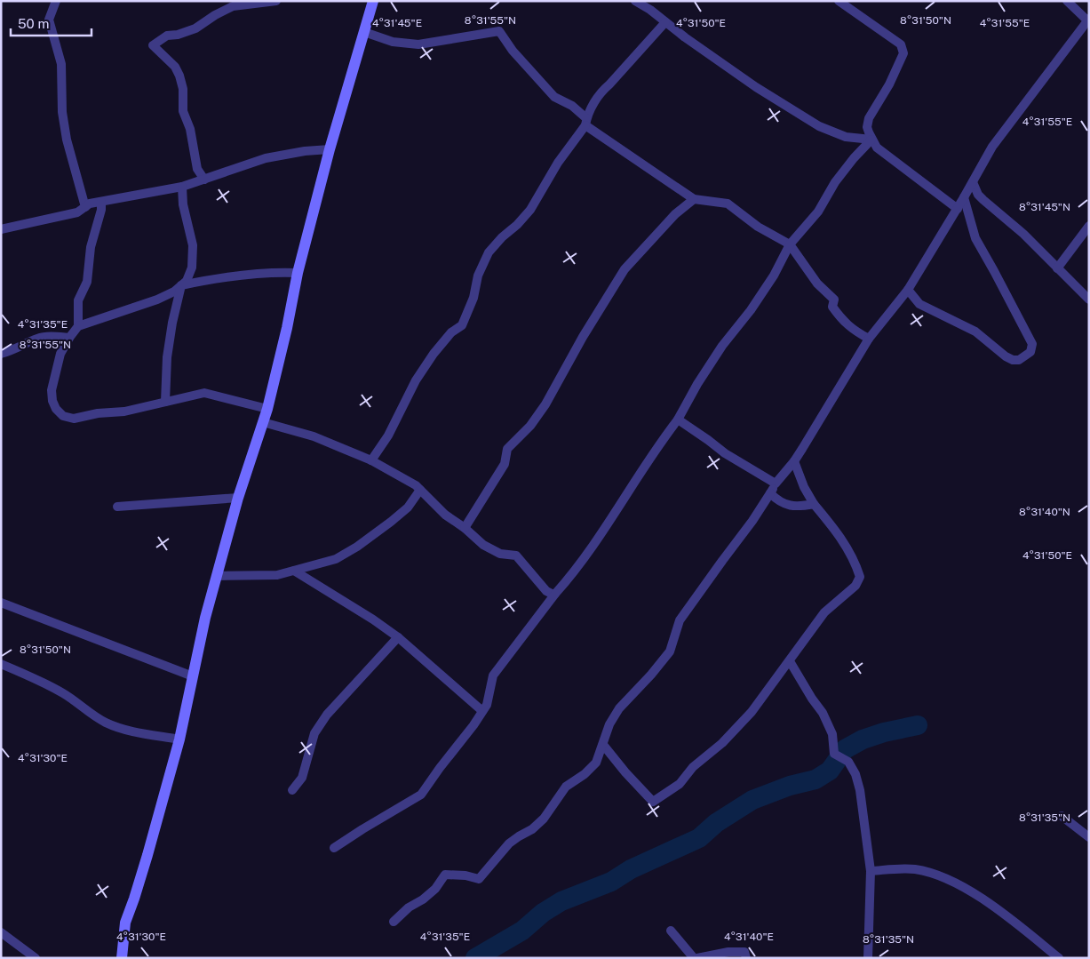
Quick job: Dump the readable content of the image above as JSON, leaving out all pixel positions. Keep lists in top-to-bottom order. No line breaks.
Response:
{"scale_bar":"50 m","coordinates":["8°31'55\"N","8°31'50\"N","4°31'45\"E","4°31'50\"E","4°31'55\"E","8°31'45\"N","4°31'35\"E","8°31'40\"N","4°31'30\"E","8°31'35\"N","4°31'40\"E"]}
